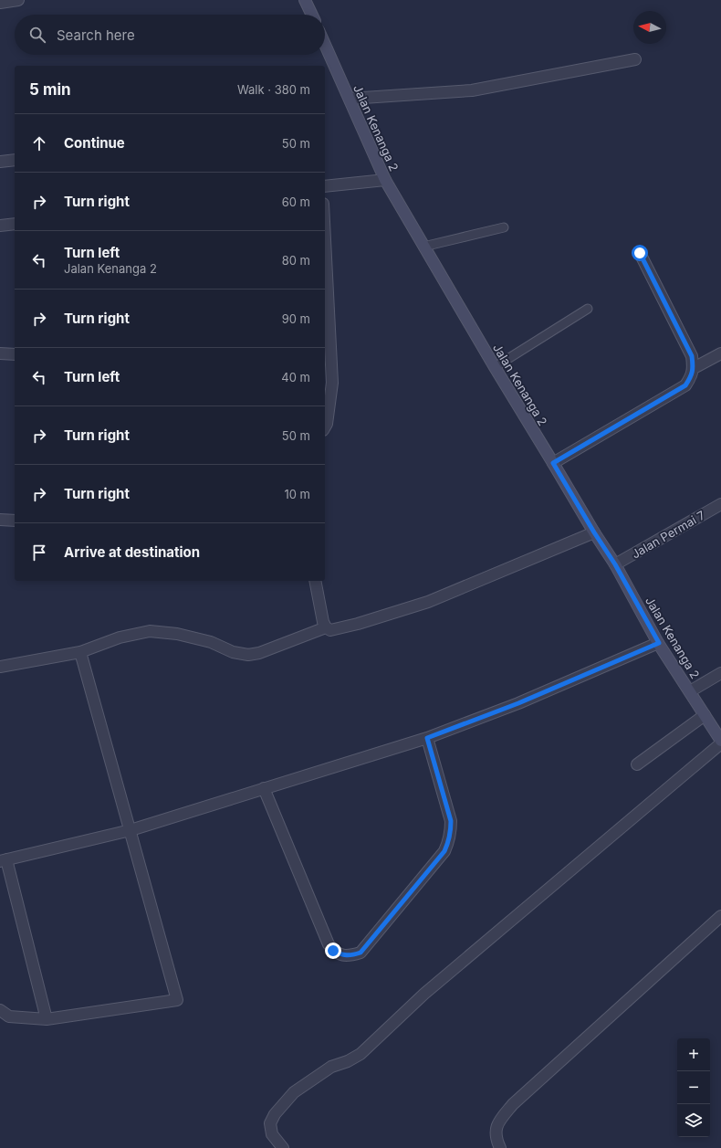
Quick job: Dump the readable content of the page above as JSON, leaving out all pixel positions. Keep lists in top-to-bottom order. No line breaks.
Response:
{"streets":{"main road":["Jalan Kenanga 2"],"street":["Jalan Permai 7"]},"crossings":[["Jalan Kenanga 2","Jalan Permai 7"]],"north":"left","page":{"search":"Search here","heading":["5 min","Walk · 380 m"],"list":[["Continue","50 m"],["Turn right","60 m"],["Turn left","Jalan Kenanga 2","80 m"],["Turn right","90 m"],["Turn left","40 m"],["Turn right","50 m"],["Turn right","10 m"],"Arrive at destination"],"map_buttons":["+","−"]}}
